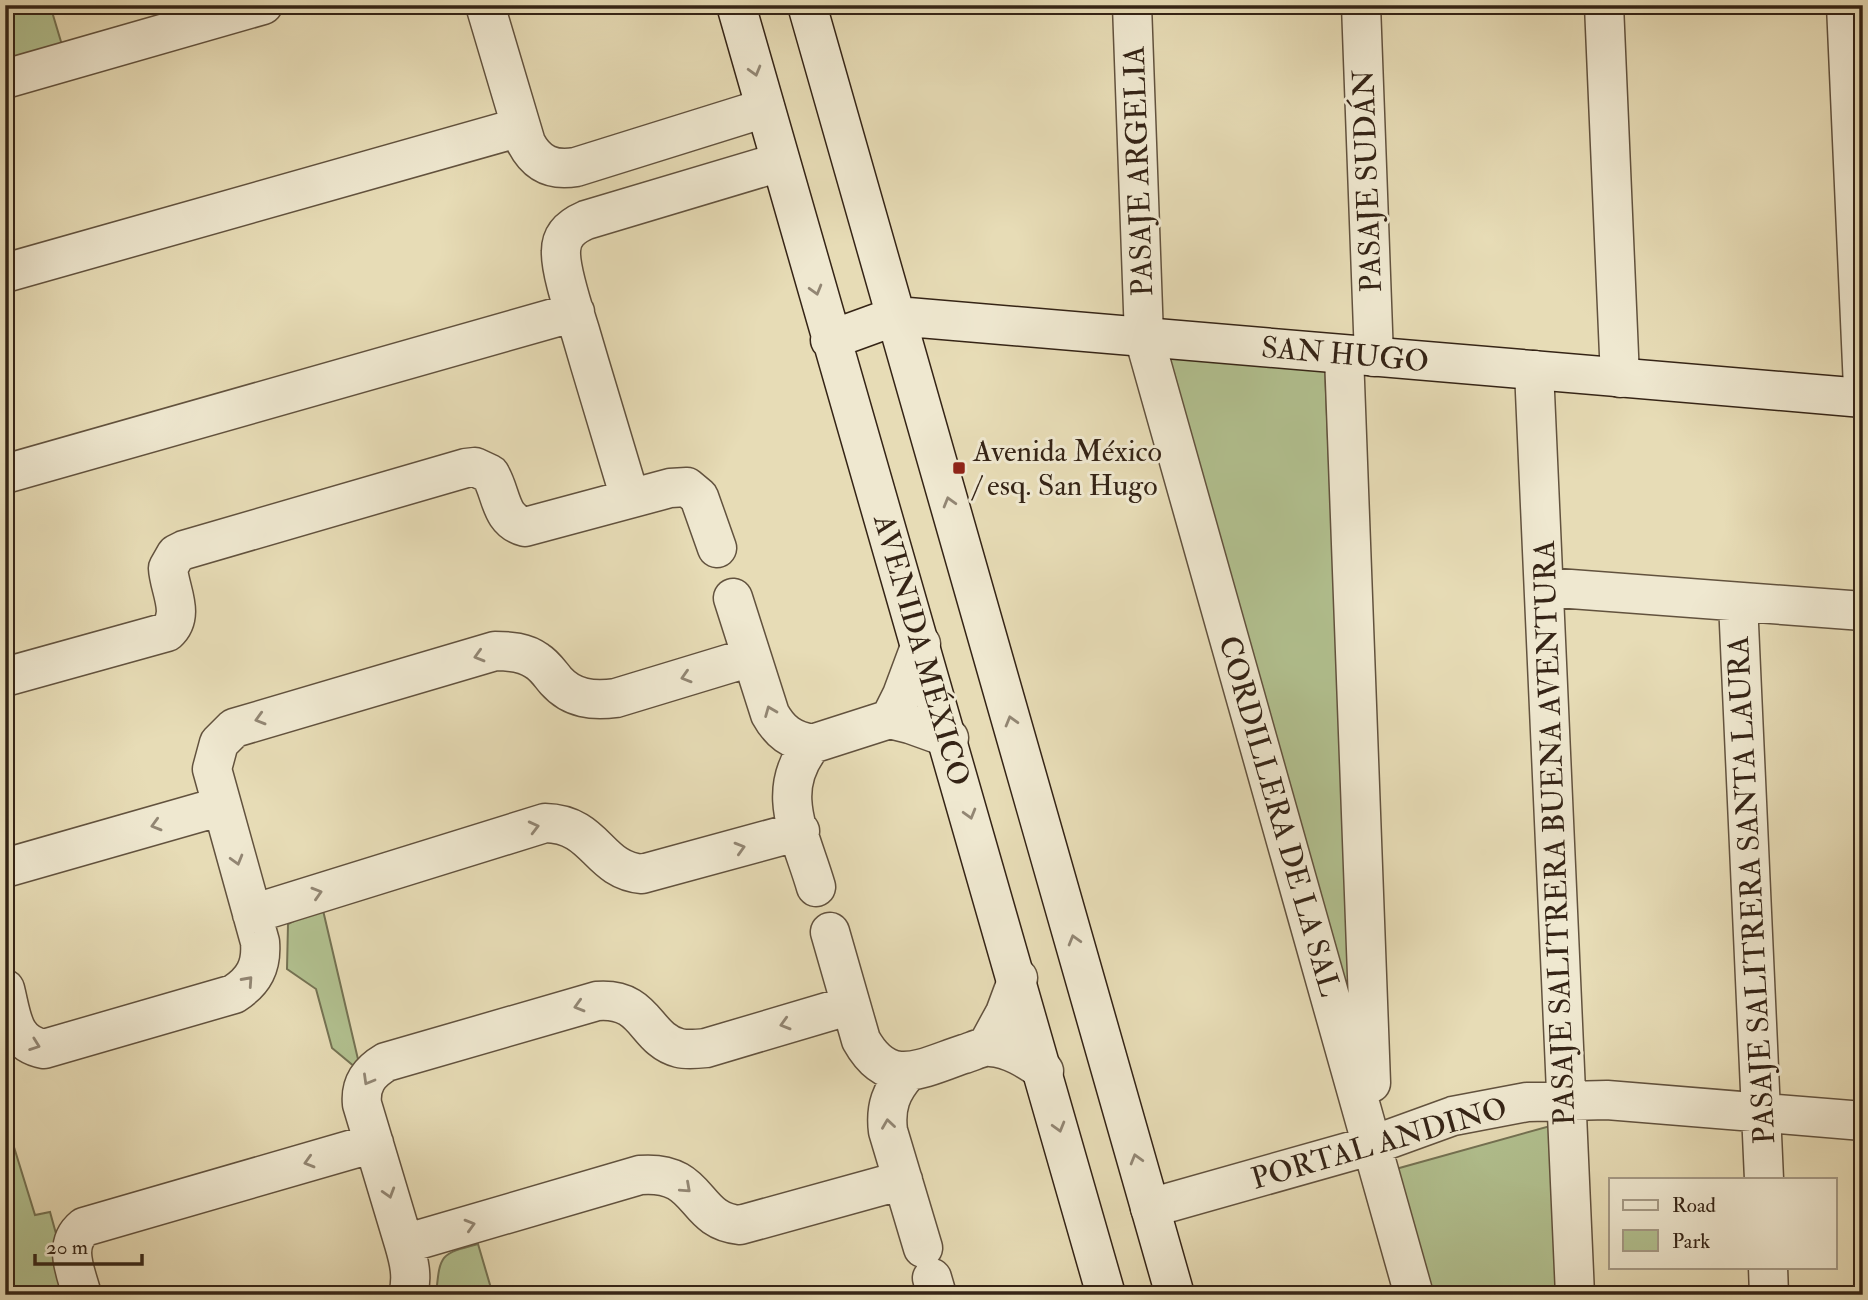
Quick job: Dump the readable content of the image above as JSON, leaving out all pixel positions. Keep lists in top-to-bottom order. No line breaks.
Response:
{"streets":{"street":["PASAJE ARGELIA","PASAJE SUDÁN","SAN HUGO","AVENIDA MÉXICO","CORDILLERA DE LA SAL","PASAJE SALITRERA BUENA AVENTURA","PASAJE SALITRERA SANTA LAURA","PORTAL ANDINO"]},"crossings":[["PASAJE ARGELIA","SAN HUGO"],["PASAJE ARGELIA","CORDILLERA DE LA SAL"],["PASAJE SUDÁN","SAN HUGO"],["PASAJE SUDÁN","CORDILLERA DE LA SAL"],["PASAJE SUDÁN","PORTAL ANDINO"],["SAN HUGO","AVENIDA MÉXICO"],["SAN HUGO","CORDILLERA DE LA SAL"],["SAN HUGO","PASAJE SALITRERA BUENA AVENTURA"],["CORDILLERA DE LA SAL","PORTAL ANDINO"],["PASAJE SALITRERA BUENA AVENTURA","PORTAL ANDINO"],["PASAJE SALITRERA SANTA LAURA","PORTAL ANDINO"]],"places":{"transit":["Avenida México / esq. San Hugo"]},"legend":["Road","Park"],"scale_bar":"20 m"}
